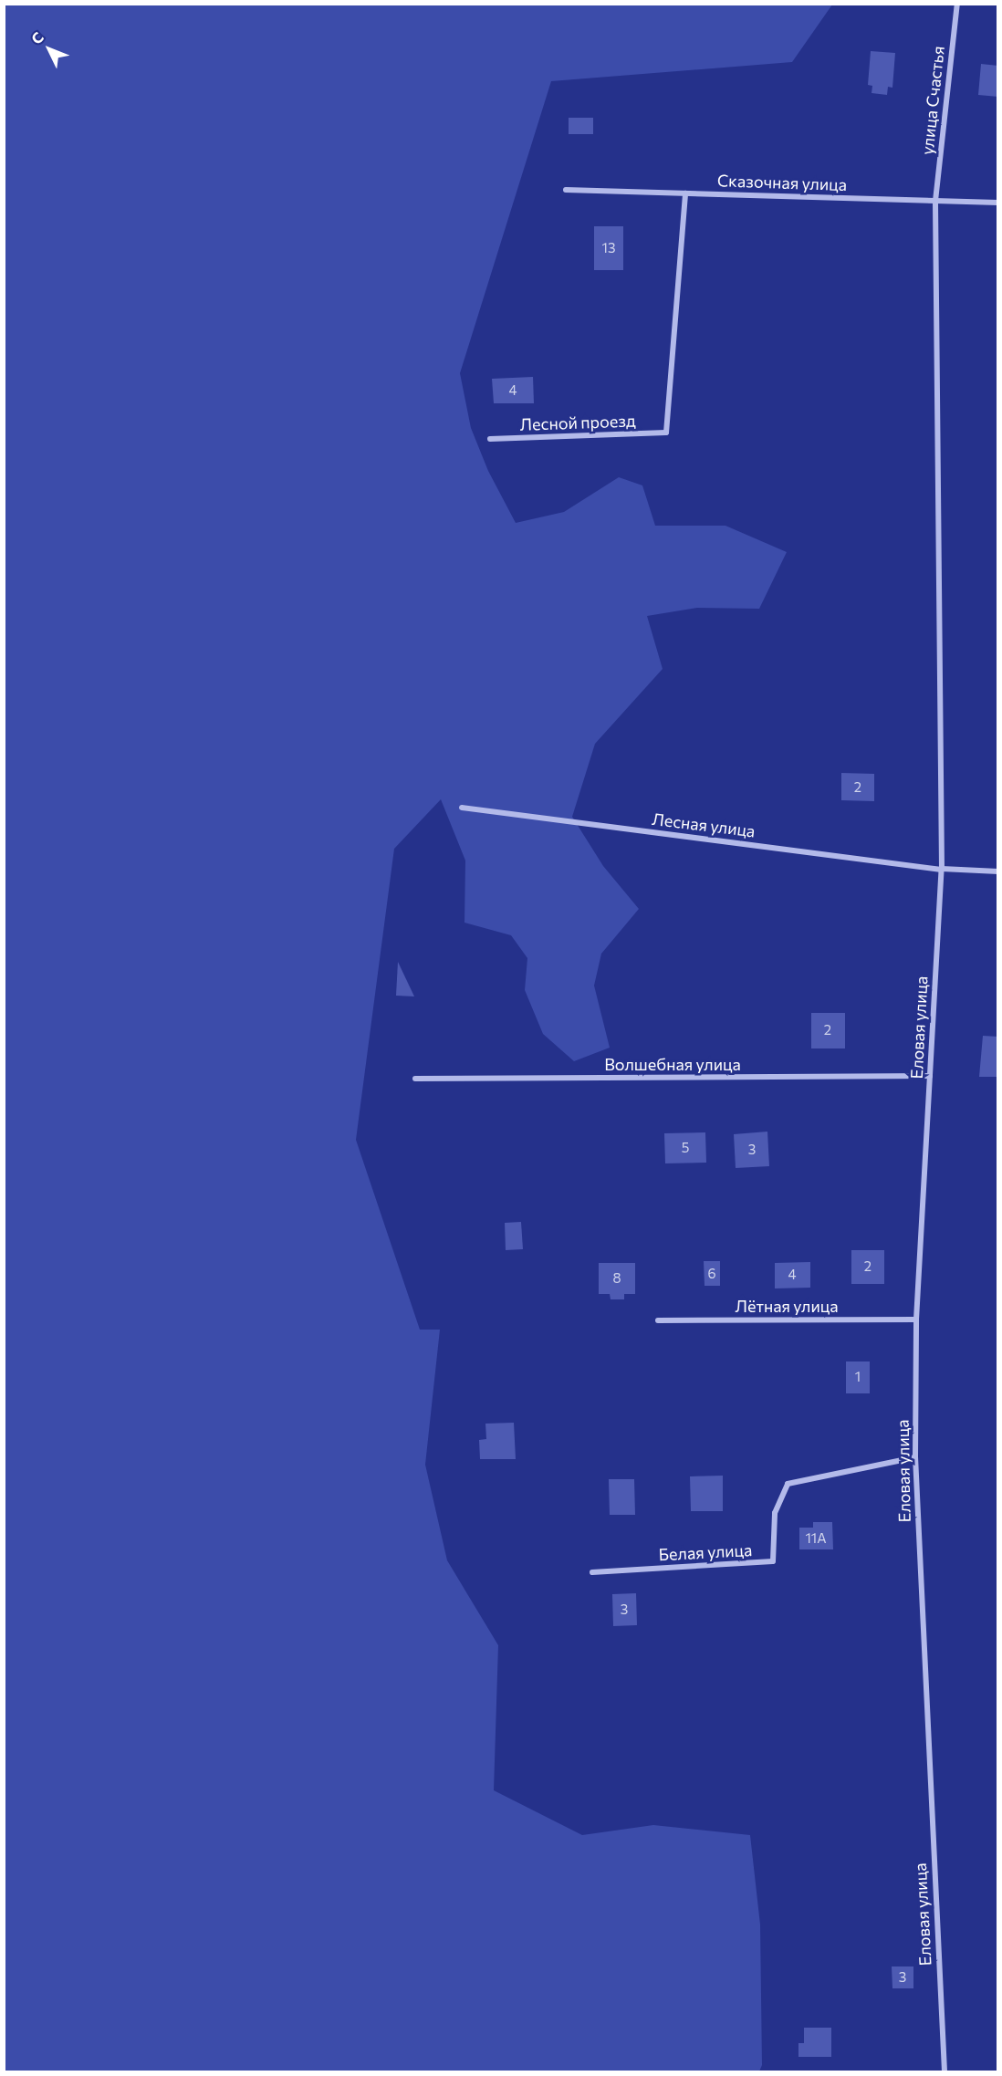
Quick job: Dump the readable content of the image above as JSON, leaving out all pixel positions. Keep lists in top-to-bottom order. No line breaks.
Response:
{"streets":{"street":["улица Счастья","Сказочная улица","Лесной проезд","Лесная улица","Еловая улица","Волшебная улица","Лётная улица","Белая улица"]},"crossings":[["улица Счастья","Сказочная улица"],["улица Счастья","Лесная улица"],["улица Счастья","Еловая улица"],["Сказочная улица","Лесной проезд"],["Лесная улица","Еловая улица"],["Еловая улица","Волшебная улица"],["Еловая улица","Лётная улица"],["Еловая улица","Белая улица"]],"house_numbers":["13","4","2","2","5","3","2","6","4","8","1","11А","3","3"],"north":"top left"}
